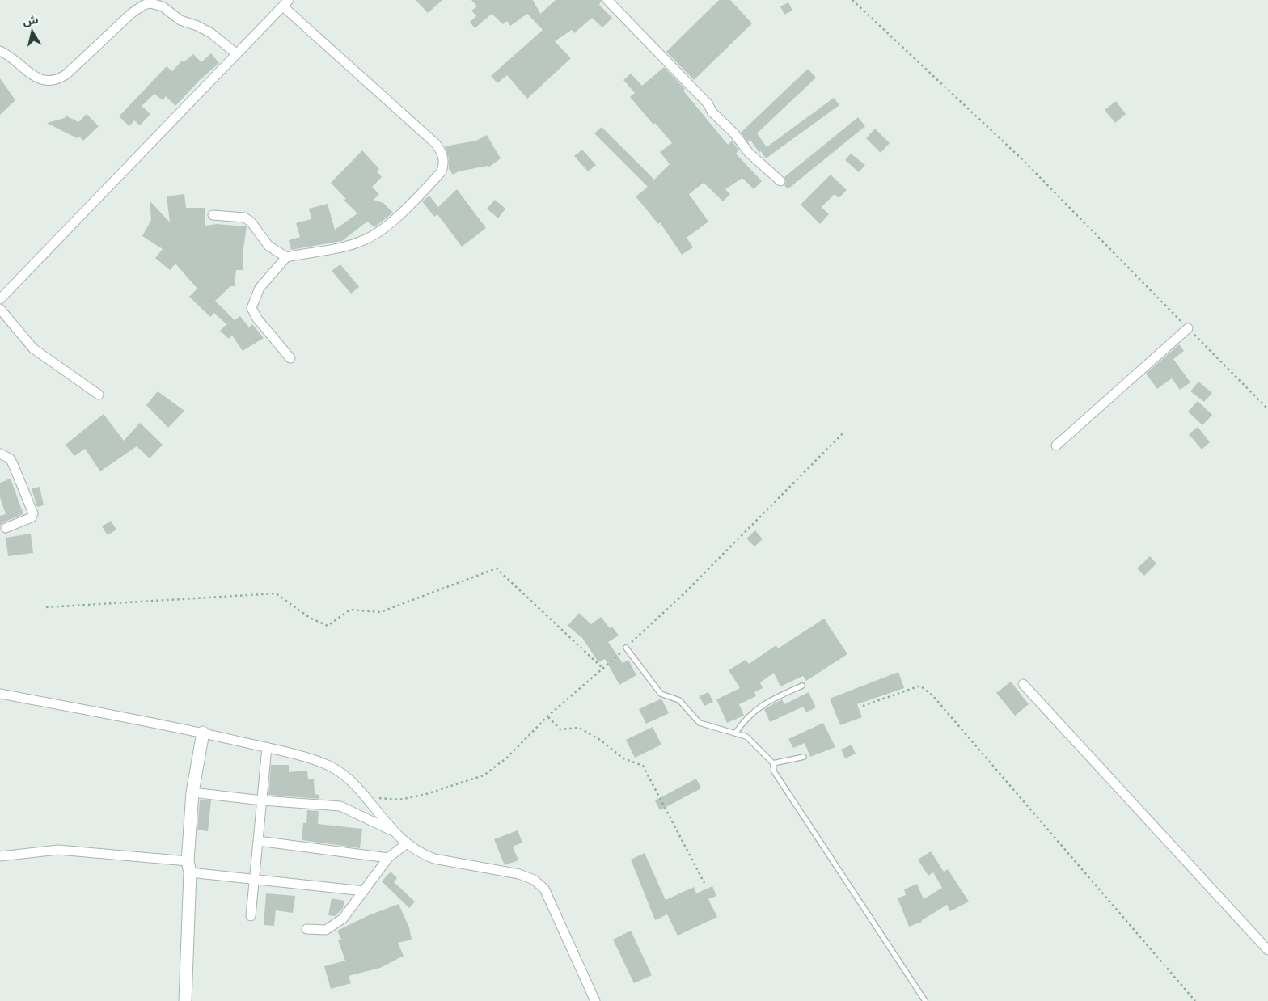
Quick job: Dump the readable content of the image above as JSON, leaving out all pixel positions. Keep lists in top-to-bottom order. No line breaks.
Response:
{"north":"top"}
